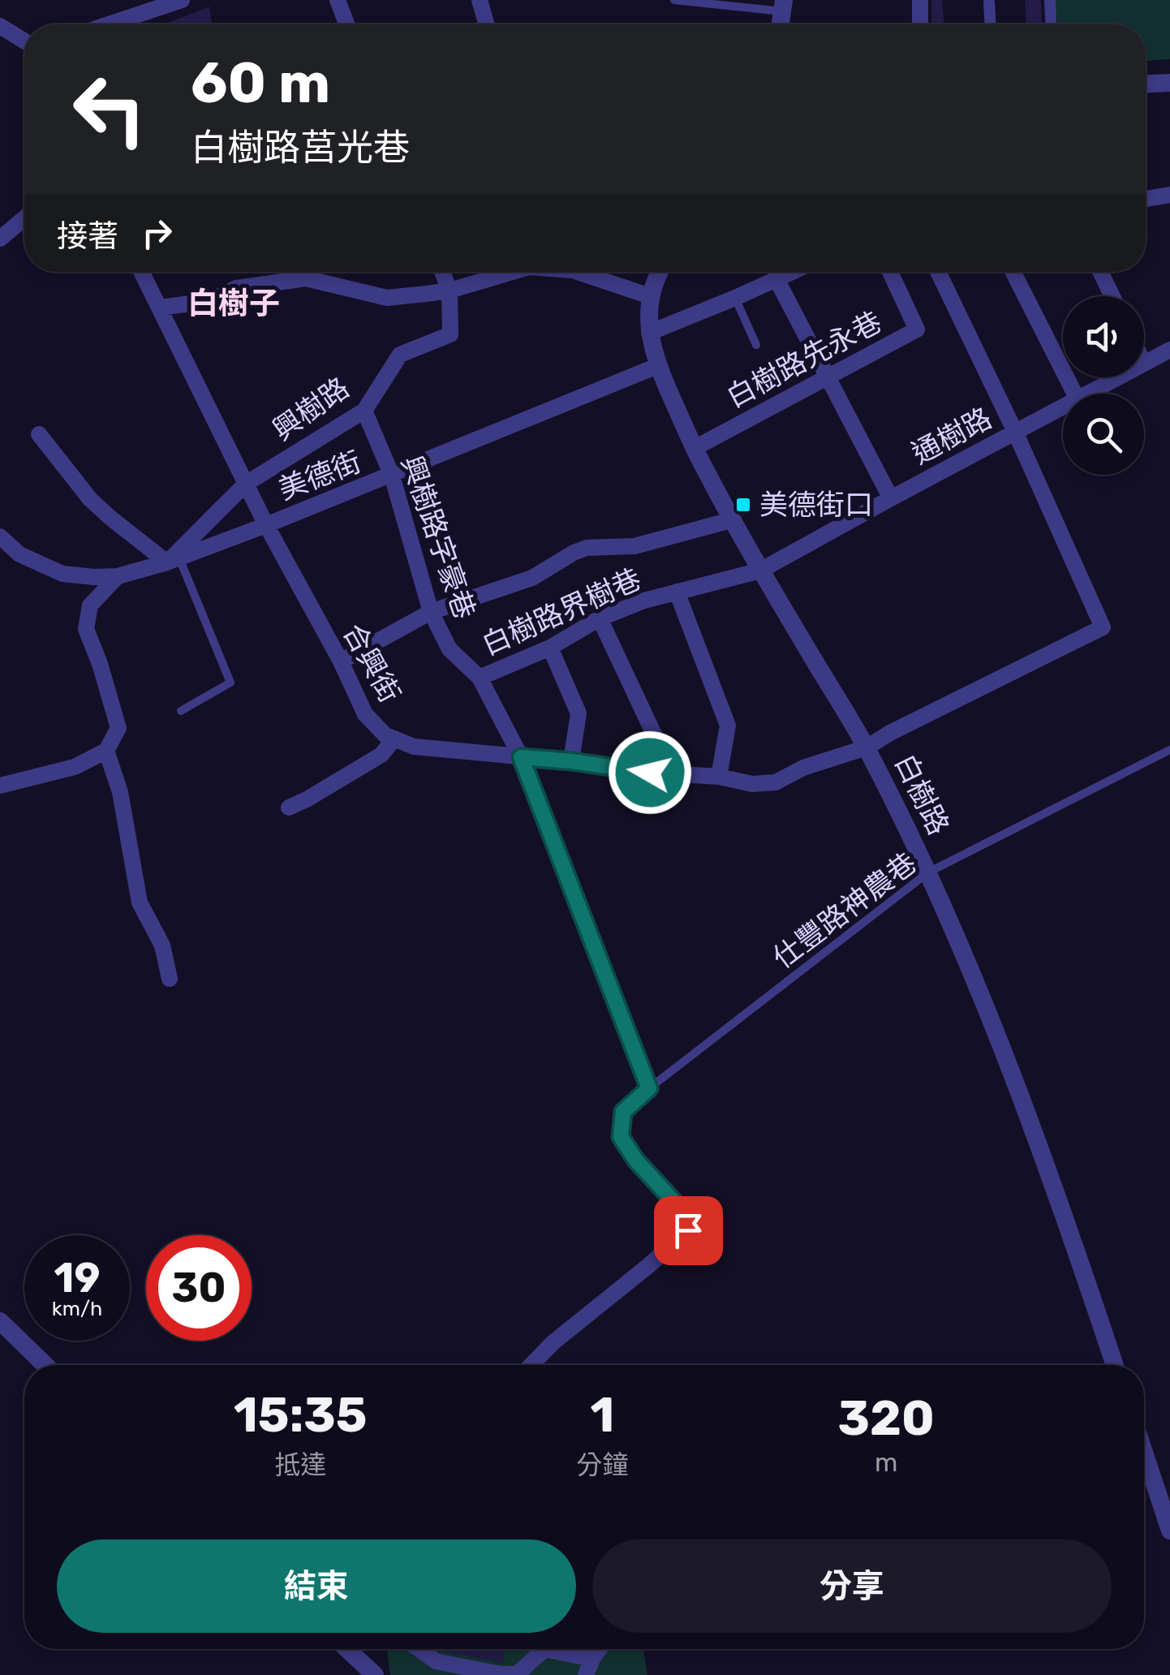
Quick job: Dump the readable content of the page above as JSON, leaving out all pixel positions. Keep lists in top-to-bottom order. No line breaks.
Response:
{"streets":{"street":["白樹路先永巷","興樹路","通樹路","美德街","興樹路字豪巷","白樹路界樹巷","合興街","白樹路"],"lane":["仕豐路神農巷"]},"crossings":[["白樹路先永巷","白樹路"],["興樹路","美德街"],["興樹路","興樹路字豪巷"],["興樹路","合興街"],["通樹路","白樹路界樹巷"],["通樹路","合興街"],["通樹路","白樹路"],["美德街","興樹路字豪巷"],["美德街","合興街"],["美德街","白樹路"],["興樹路字豪巷","白樹路界樹巷"],["興樹路字豪巷","合興街"],["興樹路字豪巷","仕豐路神農巷"],["白樹路界樹巷","白樹路"],["合興街","白樹路"],["白樹路","仕豐路神農巷"]],"districts":["白樹子"],"places":{"transit":["美德街口"]},"page":{"turn":["60 m","白樹路莒光巷"],"then":"接著","speed":"19 km/h","limit":"30","eta":["15:35","抵達","1","分鐘","320","m"],"buttons":["結束","分享"]}}
